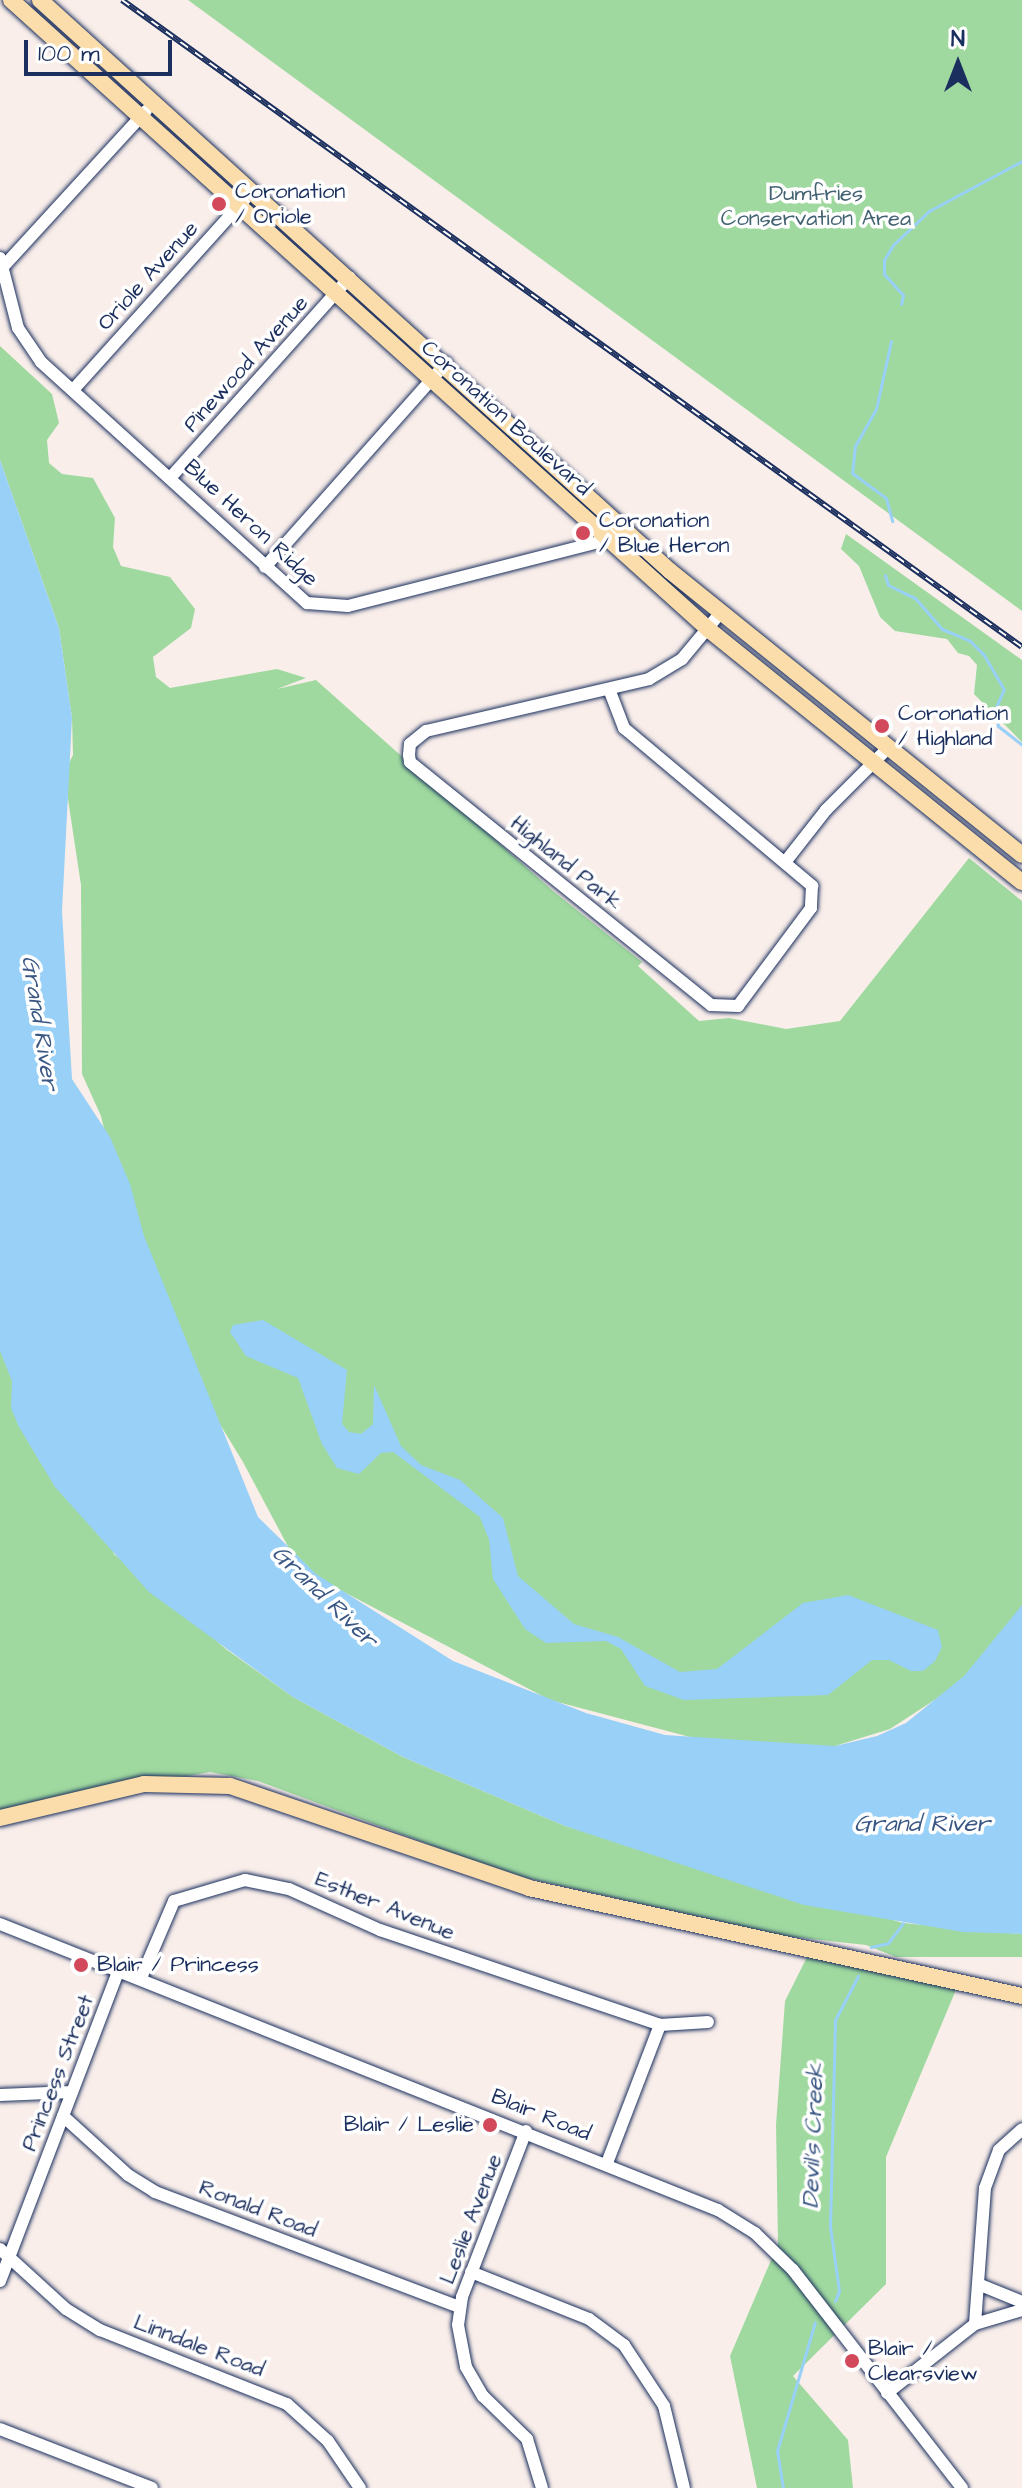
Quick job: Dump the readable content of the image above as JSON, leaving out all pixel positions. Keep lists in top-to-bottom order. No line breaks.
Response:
{"streets":{"main road":["Coronation Boulevard"],"street":["Oriole Avenue","Pinewood Avenue","Blue Heron Ridge","Highland Park","Esther Avenue","Princess Street","Blair Road","Ronald Road","Leslie Avenue","Linndale Road"]},"crossings":[["Oriole Avenue","Coronation Boulevard"],["Oriole Avenue","Blue Heron Ridge"],["Pinewood Avenue","Coronation Boulevard"],["Pinewood Avenue","Blue Heron Ridge"],["Coronation Boulevard","Blue Heron Ridge"],["Coronation Boulevard","Highland Park"],["Esther Avenue","Blair Road"],["Princess Street","Blair Road"],["Princess Street","Ronald Road"],["Princess Street","Linndale Road"],["Blair Road","Leslie Avenue"],["Ronald Road","Leslie Avenue"]],"water":["Grand River","Devil's Creek"],"parks":["Dumfries Conservation Area"],"places":["Coronation / Oriole","Coronation / Blue Heron","Coronation / Highland","Blair / Princess","Blair / Leslie","Blair / Clearsview"],"scale_bar":"100 m","north":"top"}
